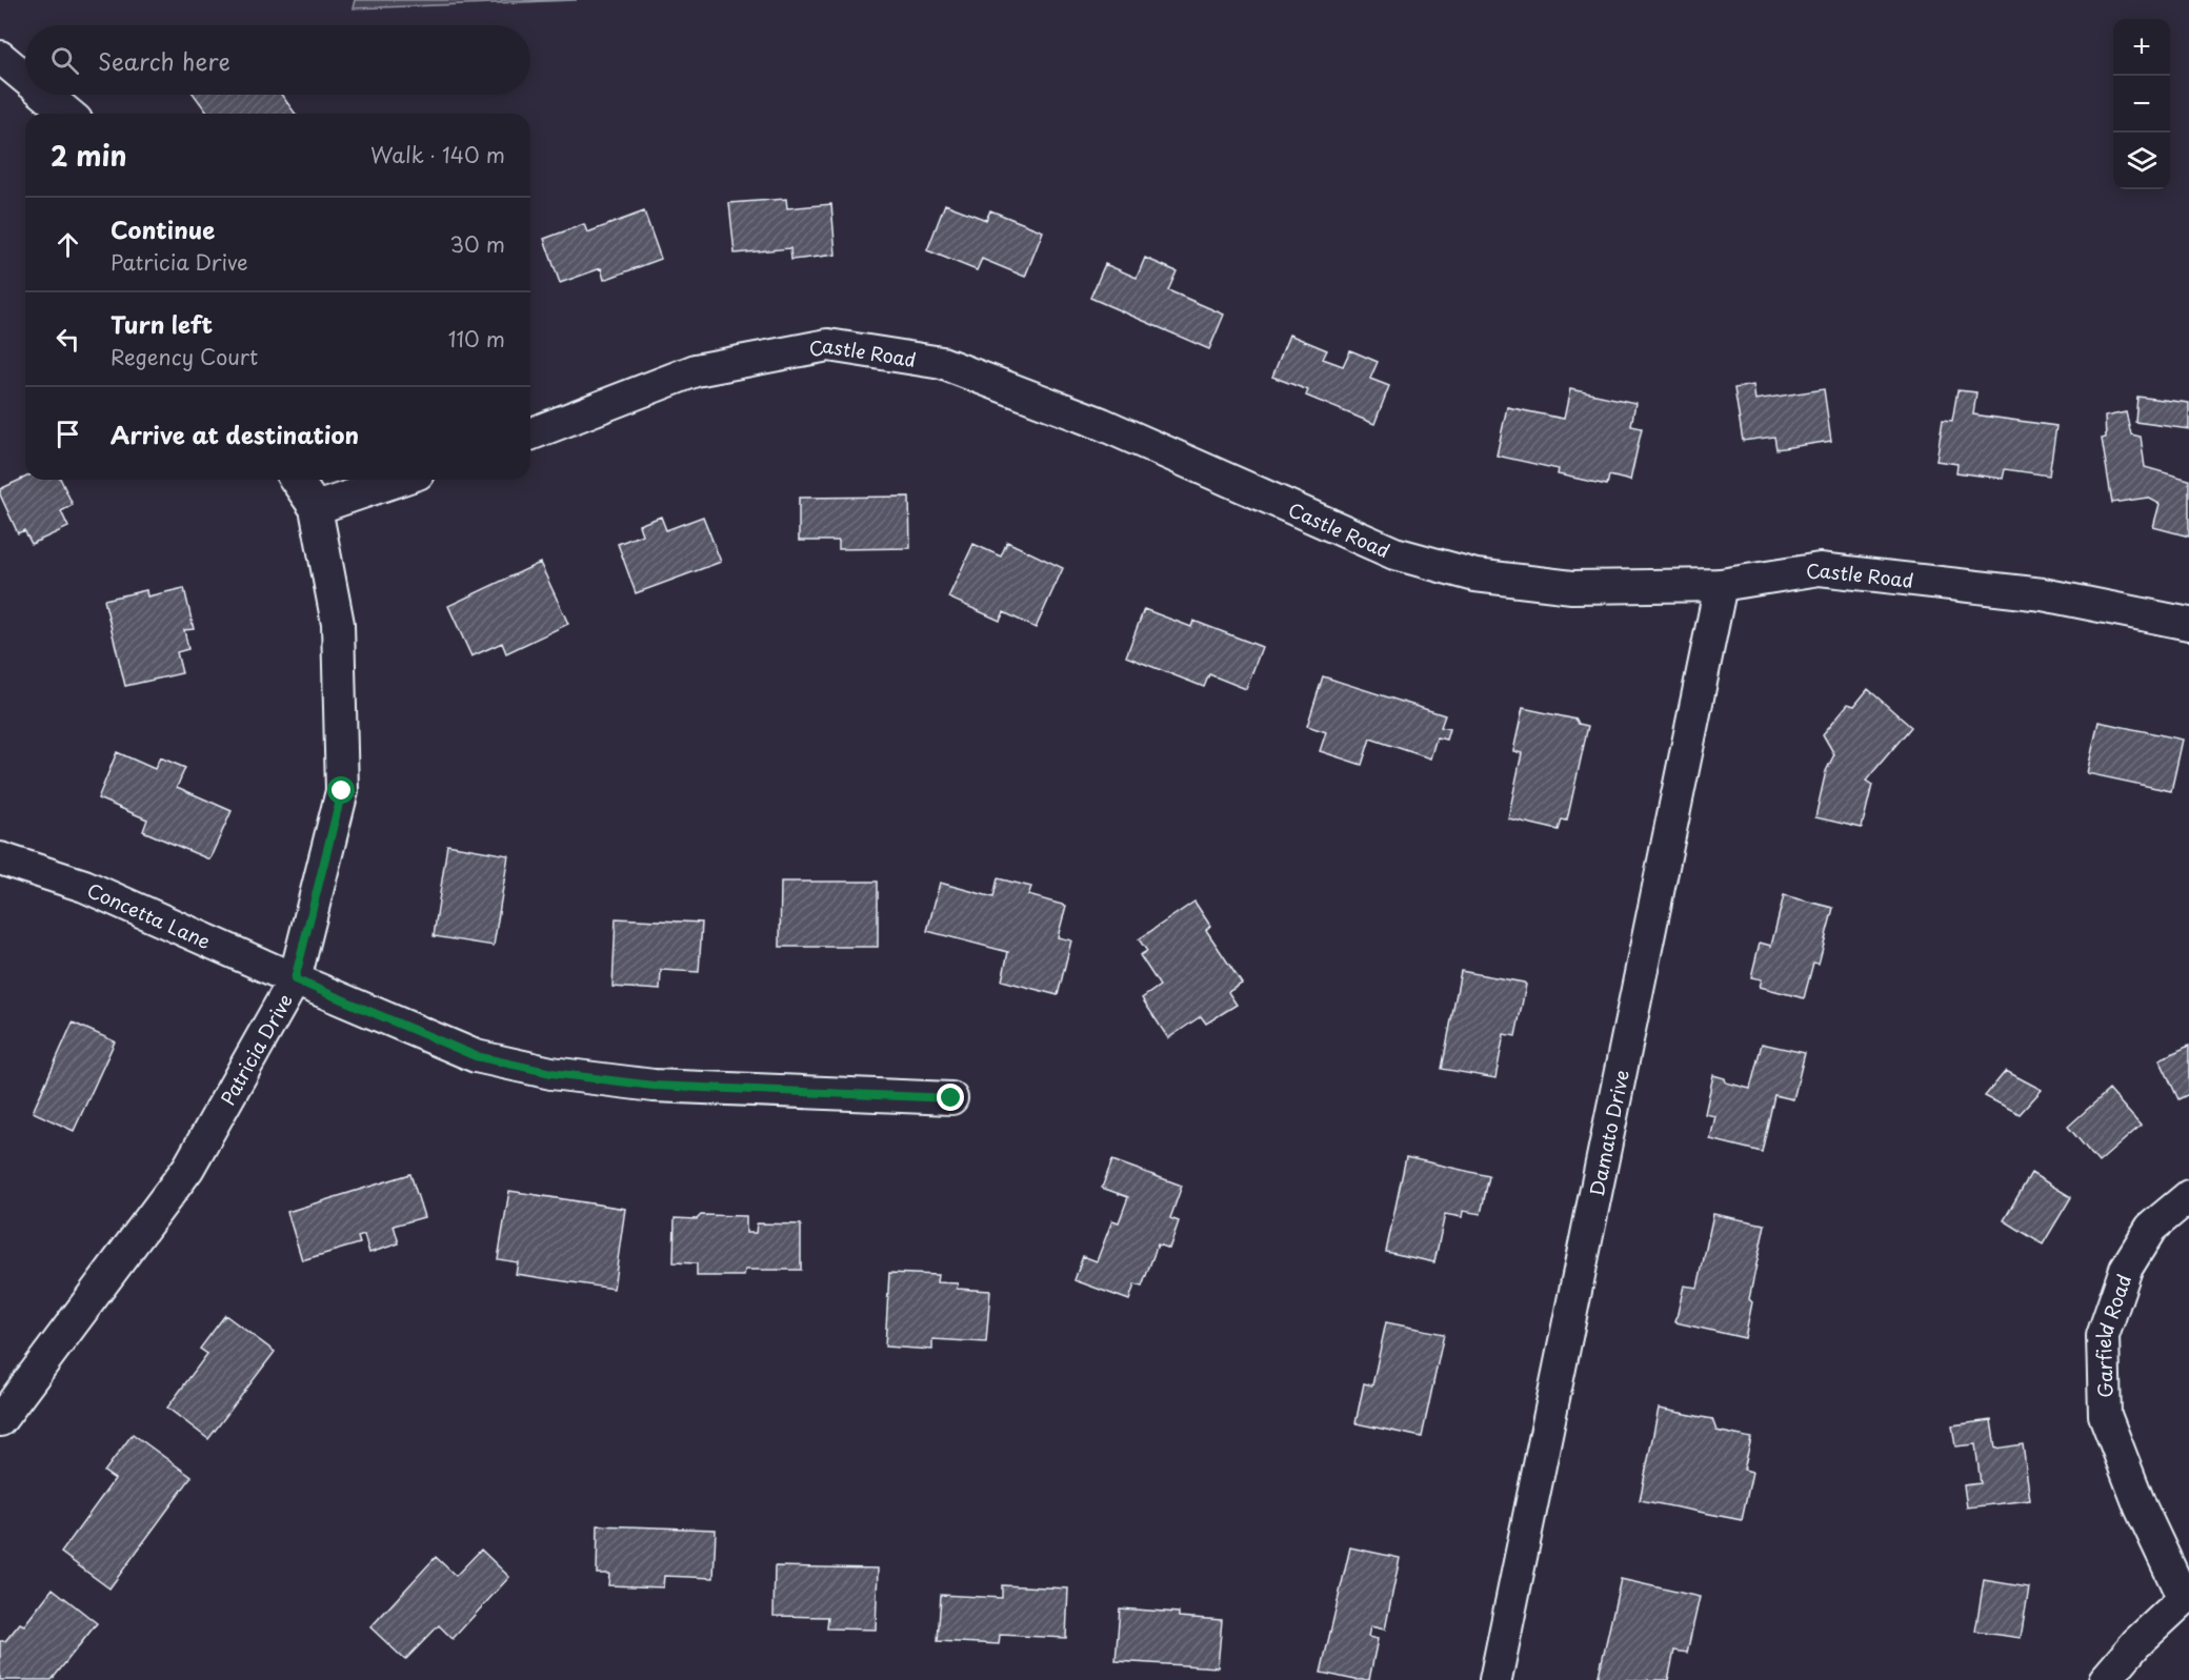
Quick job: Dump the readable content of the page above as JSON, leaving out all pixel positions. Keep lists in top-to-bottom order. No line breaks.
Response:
{"streets":{"street":["Castle Road","Concetta Lane","Patricia Drive","Damato Drive","Garfield Road"]},"crossings":[["Castle Road","Damato Drive"],["Concetta Lane","Patricia Drive"]],"page":{"map_buttons":["+","−"],"search":"Search here","heading":["2 min","Walk · 140 m"],"list":[["Continue","Patricia Drive","30 m"],["Turn left","Regency Court","110 m"],"Arrive at destination"]}}
